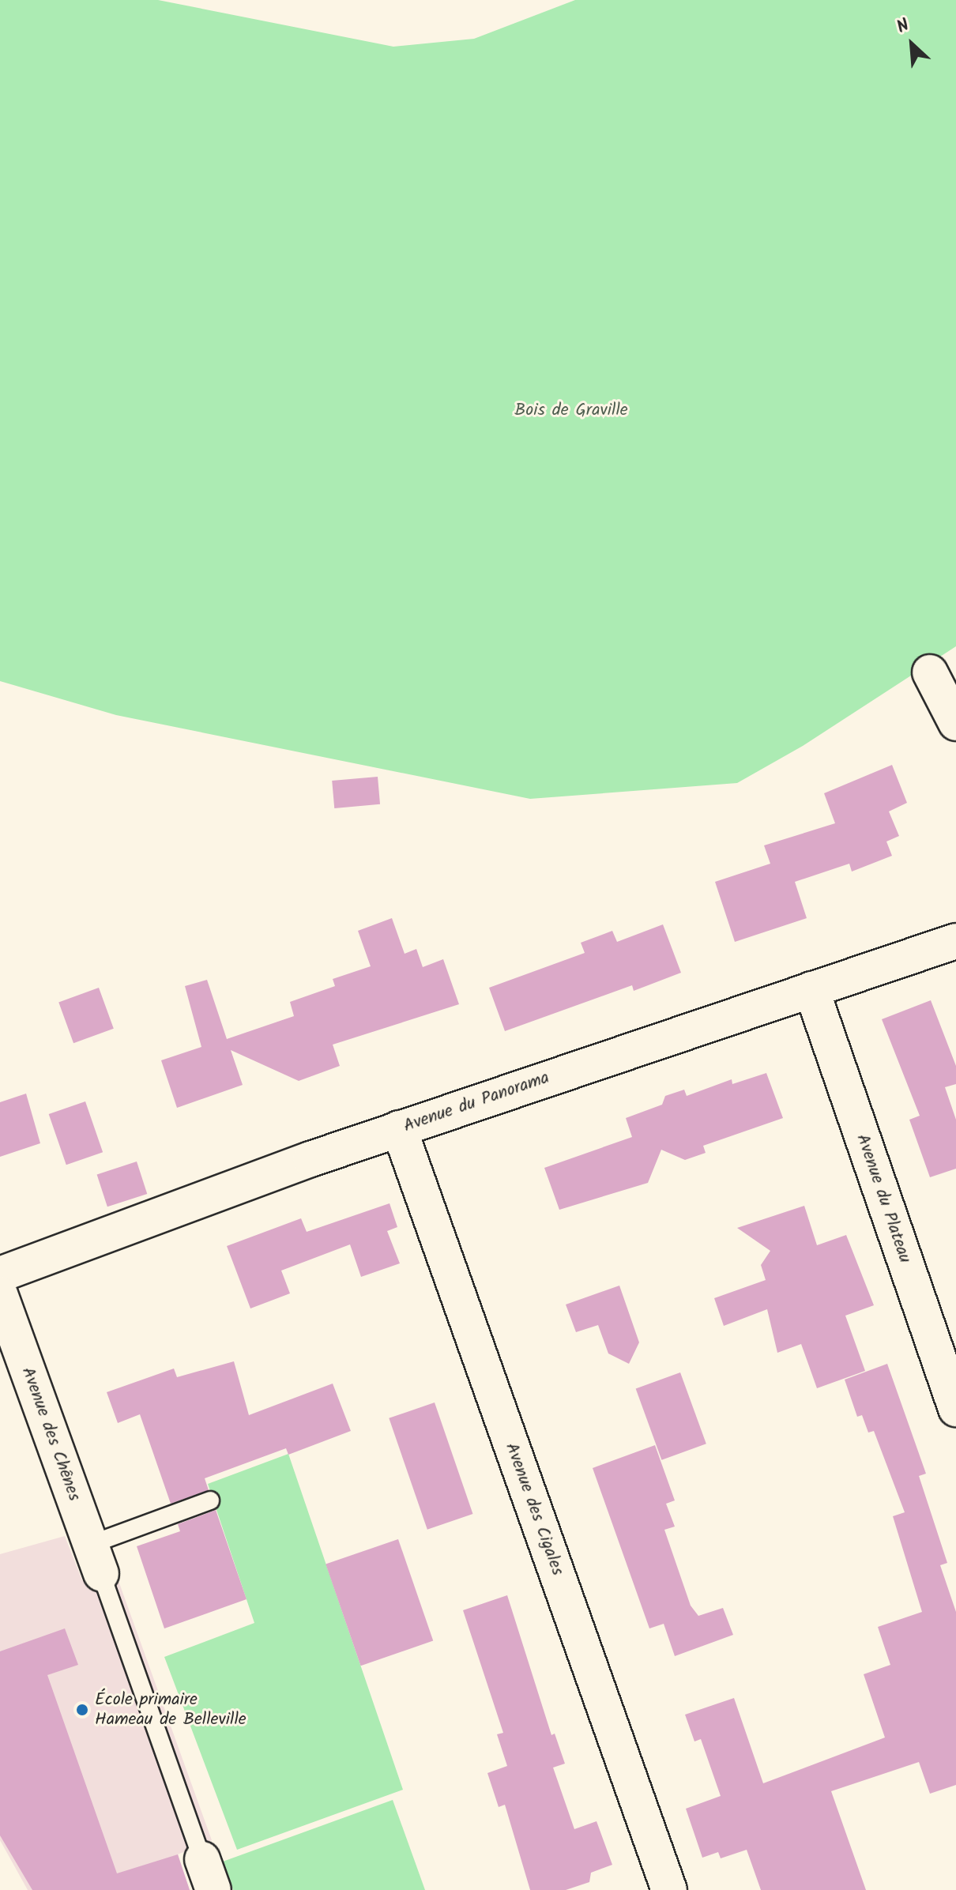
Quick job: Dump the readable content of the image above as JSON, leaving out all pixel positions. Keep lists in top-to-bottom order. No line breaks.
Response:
{"streets":{"street":["Avenue du Panorama","Avenue du Plateau","Avenue des Chênes","Avenue des Cigales"]},"crossings":[["Avenue du Panorama","Avenue du Plateau"],["Avenue du Panorama","Avenue des Cigales"]],"parks":["Bois de Graville"],"places":["École primaire Hameau de Belleville"],"north":"top left"}
